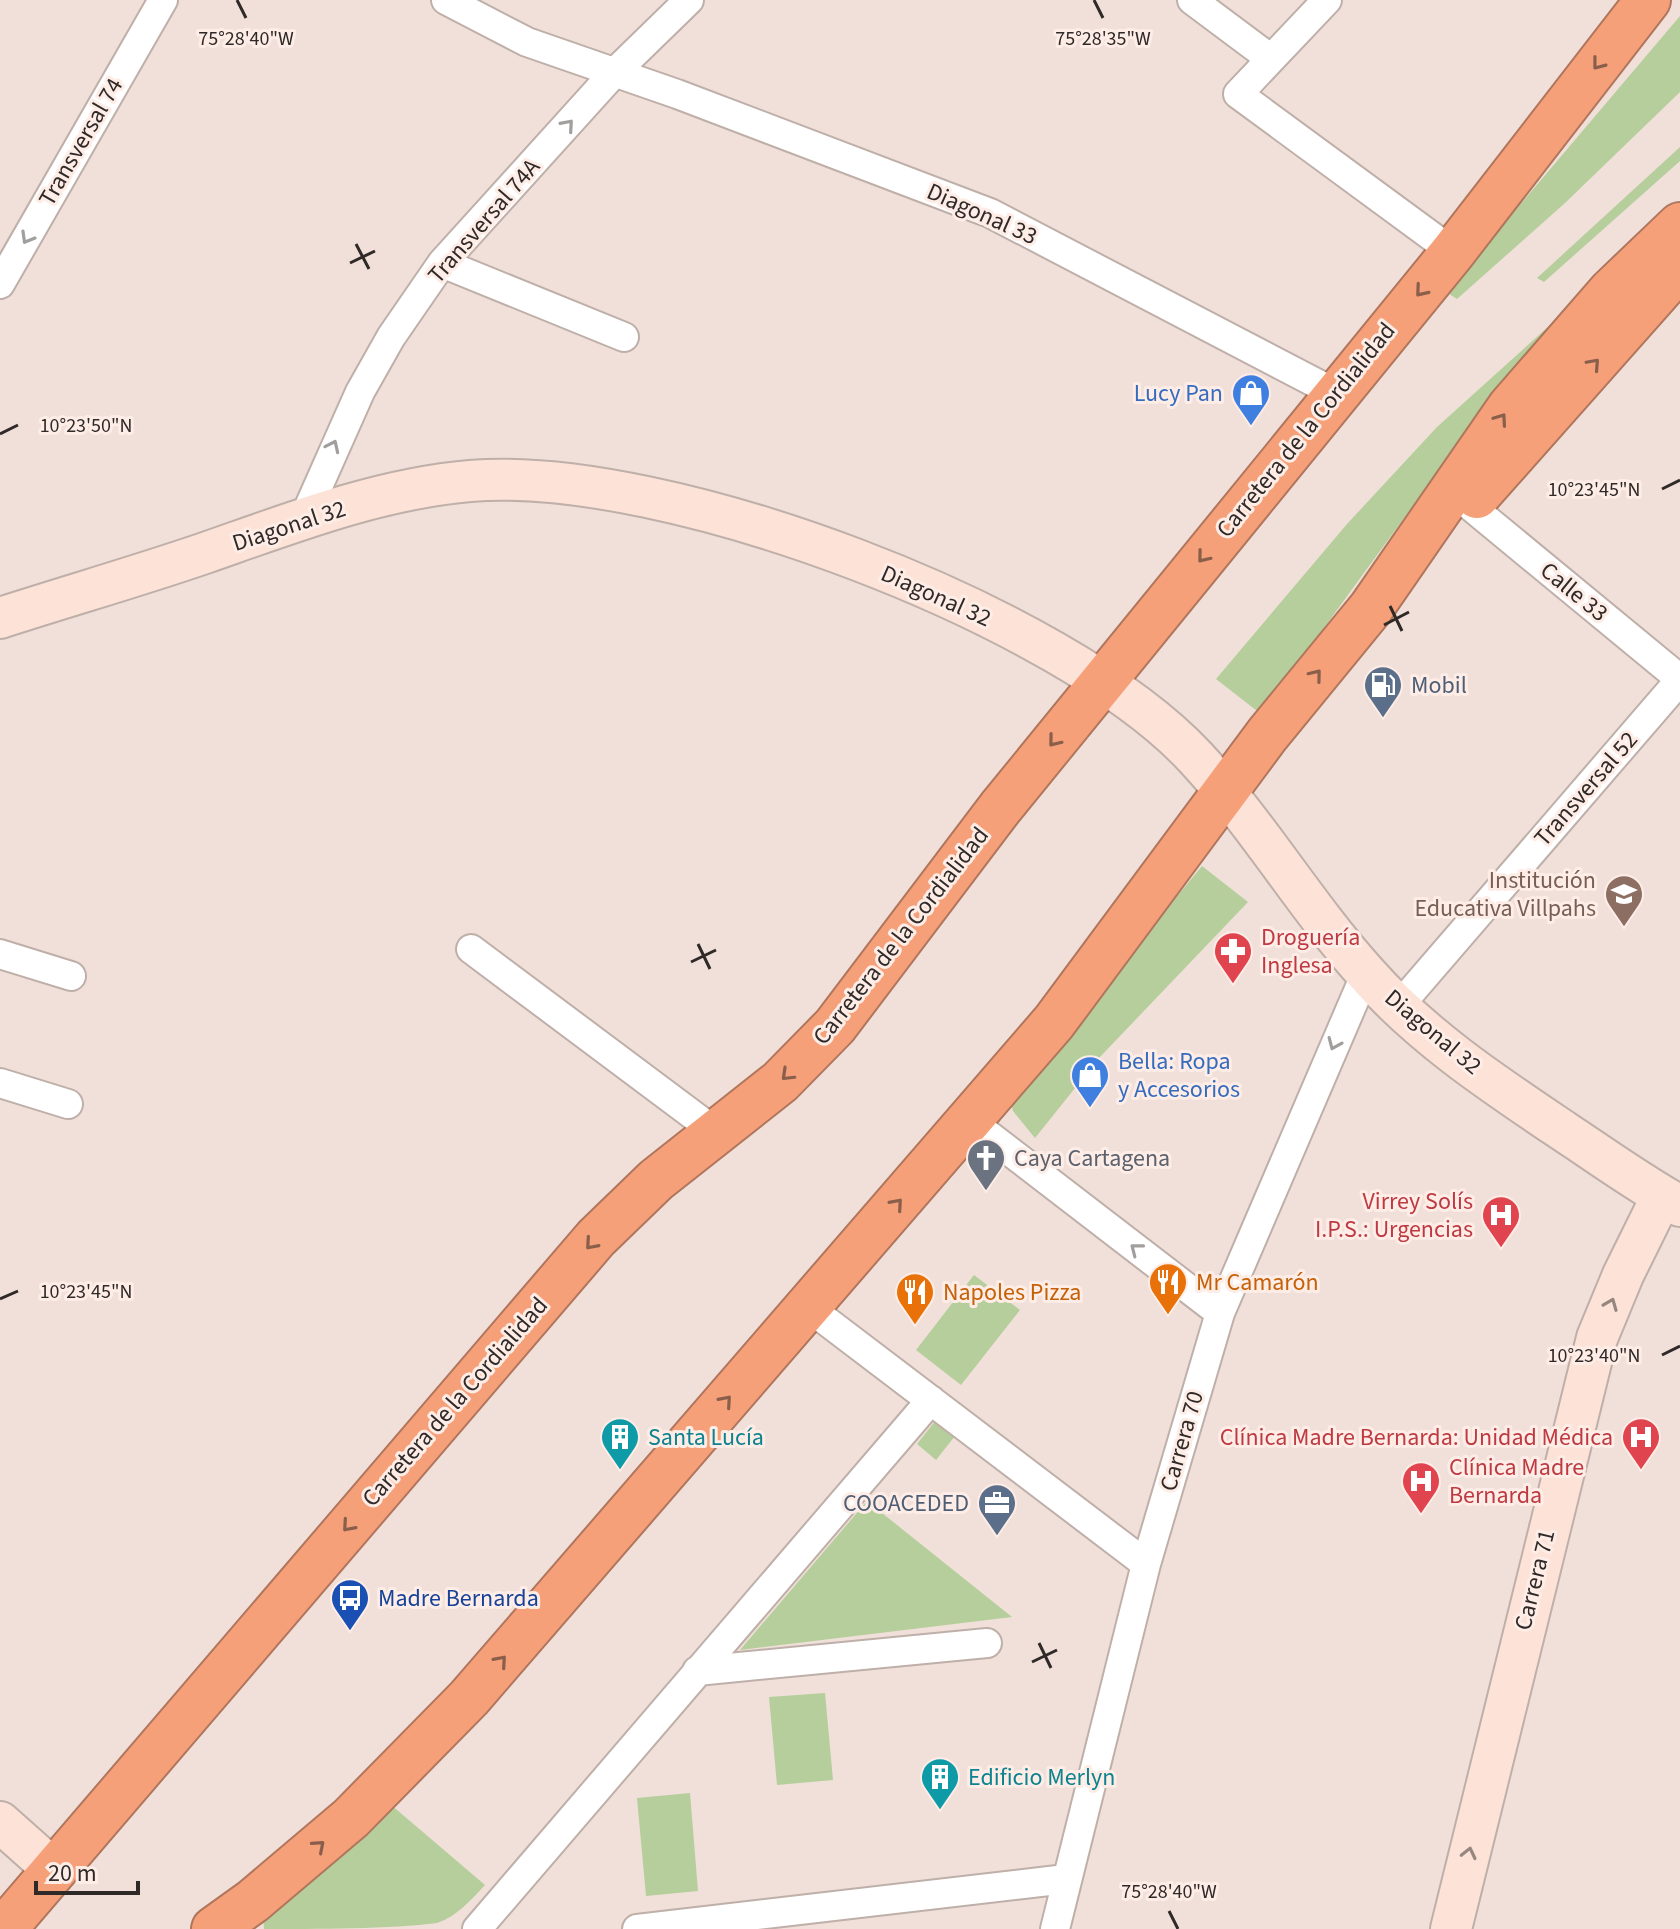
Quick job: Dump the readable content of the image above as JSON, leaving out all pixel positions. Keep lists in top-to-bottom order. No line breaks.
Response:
{"streets":{"highway":["Carretera de la Cordialidad"],"street":["Transversal 74","Diagonal 33","Transversal 74A","Diagonal 32","Calle 33","Transversal 52","Carrera 70","Carrera 71"]},"crossings":[["Diagonal 33","Transversal 74A"],["Diagonal 33","Carretera de la Cordialidad"],["Transversal 74A","Diagonal 32"],["Carretera de la Cordialidad","Diagonal 32"],["Diagonal 32","Transversal 52"],["Diagonal 32","Carrera 70"],["Diagonal 32","Carrera 71"],["Calle 33","Transversal 52"]],"one_way":["Transversal 74","Transversal 74A","Carrera 70","Carrera 71"],"places":{"shop":["Lucy Pan","Bella: Ropa y Accesorios"],"fuel station":["Mobil"],"school or university":["Institución Educativa Villpahs"],"pharmacy":["Droguería Inglesa"],"church":["Caya Cartagena"],"hospital":["Virrey Solís I.P.S.: Urgencias","Clínica Madre Bernarda: Unidad Médica","Clínica Madre Bernarda"],"restaurant":["Mr Camarón","Napoles Pizza"],"building":["Santa Lucía","Edificio Merlyn"],"office":["COOACEDED"],"bus stop":["Madre Bernarda"]},"scale_bar":"20 m","coordinates":["75°28'40\"W","75°28'35\"W","10°23'50\"N","10°23'45\"N","10°23'40\"N"]}
